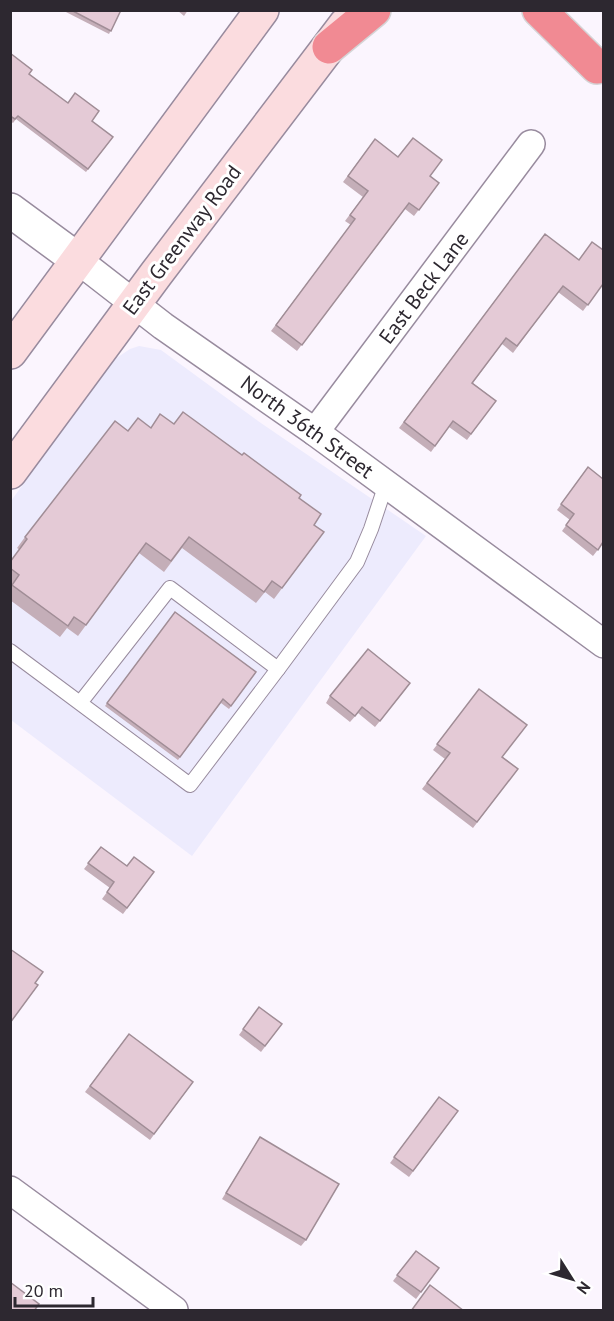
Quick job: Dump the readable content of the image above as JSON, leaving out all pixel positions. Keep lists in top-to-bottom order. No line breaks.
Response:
{"streets":{"main road":["East Greenway Road"],"street":["East Beck Lane","North 36th Street"]},"crossings":[["East Greenway Road","North 36th Street"],["East Beck Lane","North 36th Street"]],"scale_bar":"20 m","north":"bottom right"}
